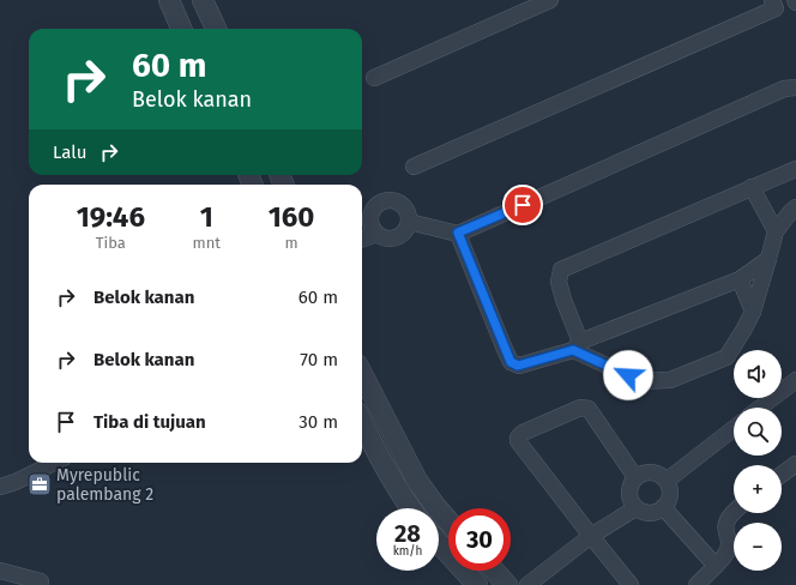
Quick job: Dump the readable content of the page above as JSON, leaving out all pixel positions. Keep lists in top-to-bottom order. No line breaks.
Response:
{"places":{"office":["Myrepublic palembang 2"]},"page":{"turn":["60 m","Belok kanan"],"then":"Lalu","eta":["19:46","Tiba","1","mnt","160","m"],"list":[{"name":"Belok kanan","value":"60 m"},{"name":"Belok kanan","value":"70 m"},{"name":"Tiba di tujuan","value":"30 m"}],"map_buttons":["+","−"],"speed":"28 km/h","limit":"30"}}
